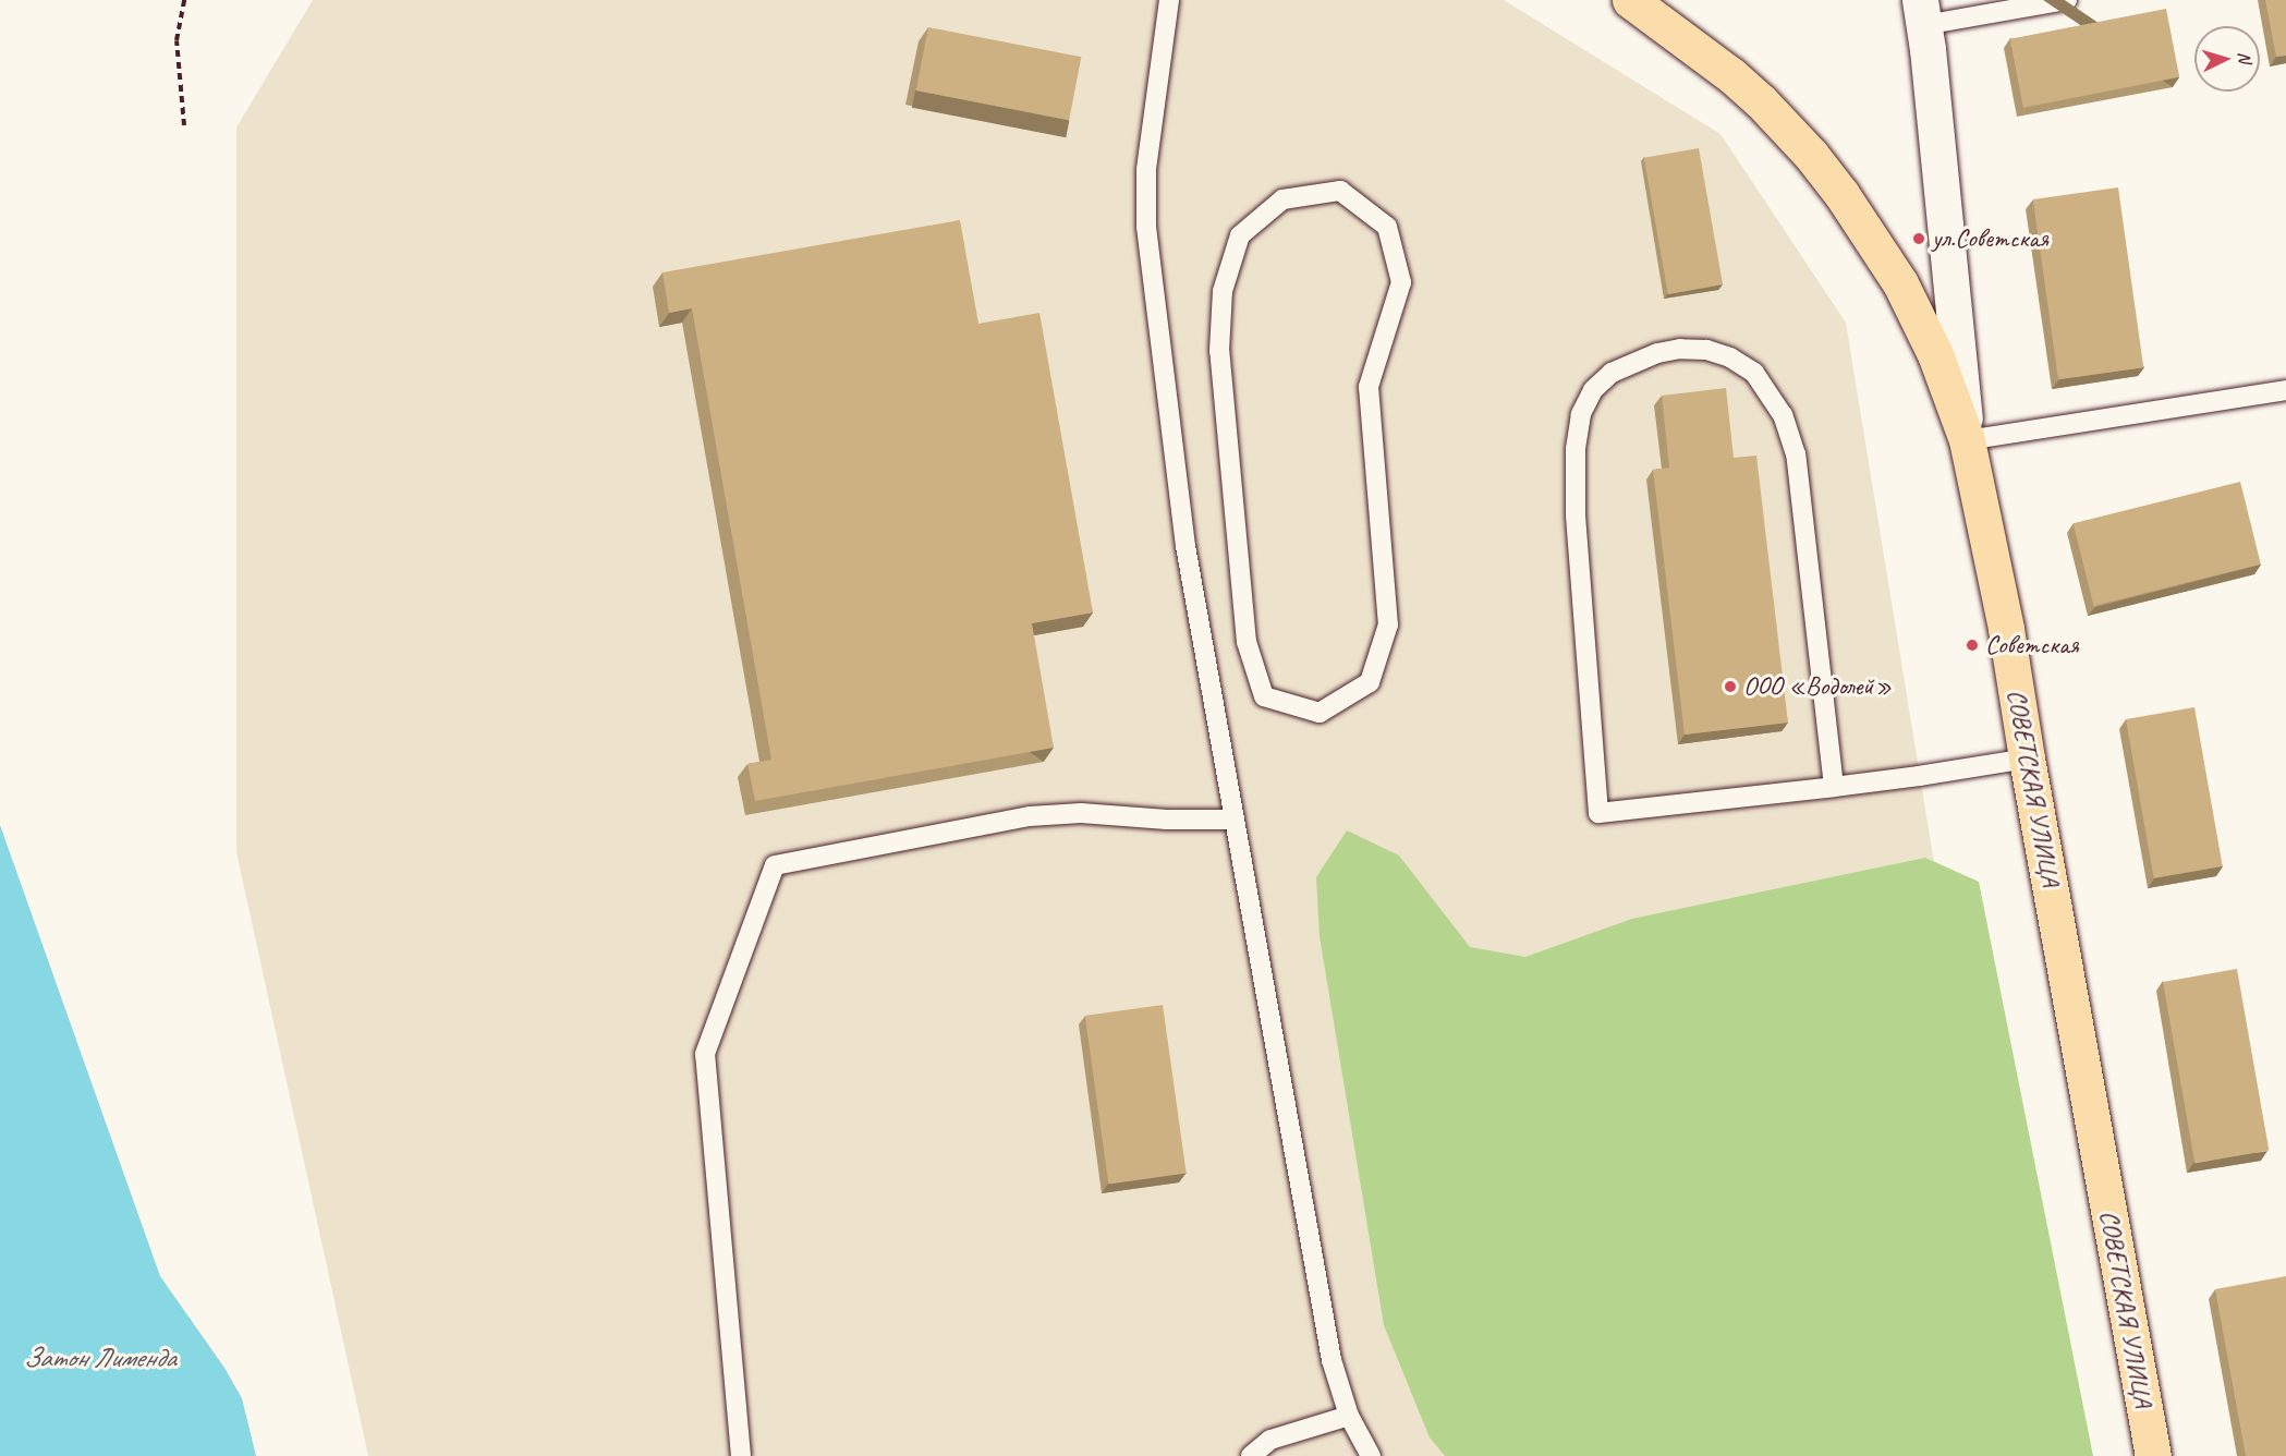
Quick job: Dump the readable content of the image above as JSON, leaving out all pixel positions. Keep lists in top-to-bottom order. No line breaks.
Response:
{"streets":{"main road":["СОВЕТСКАЯ УЛИЦА"]},"water":["Затон Лименда"],"places":["ул.Советская","Советская","ООО «Водолей»"],"north":"right"}
